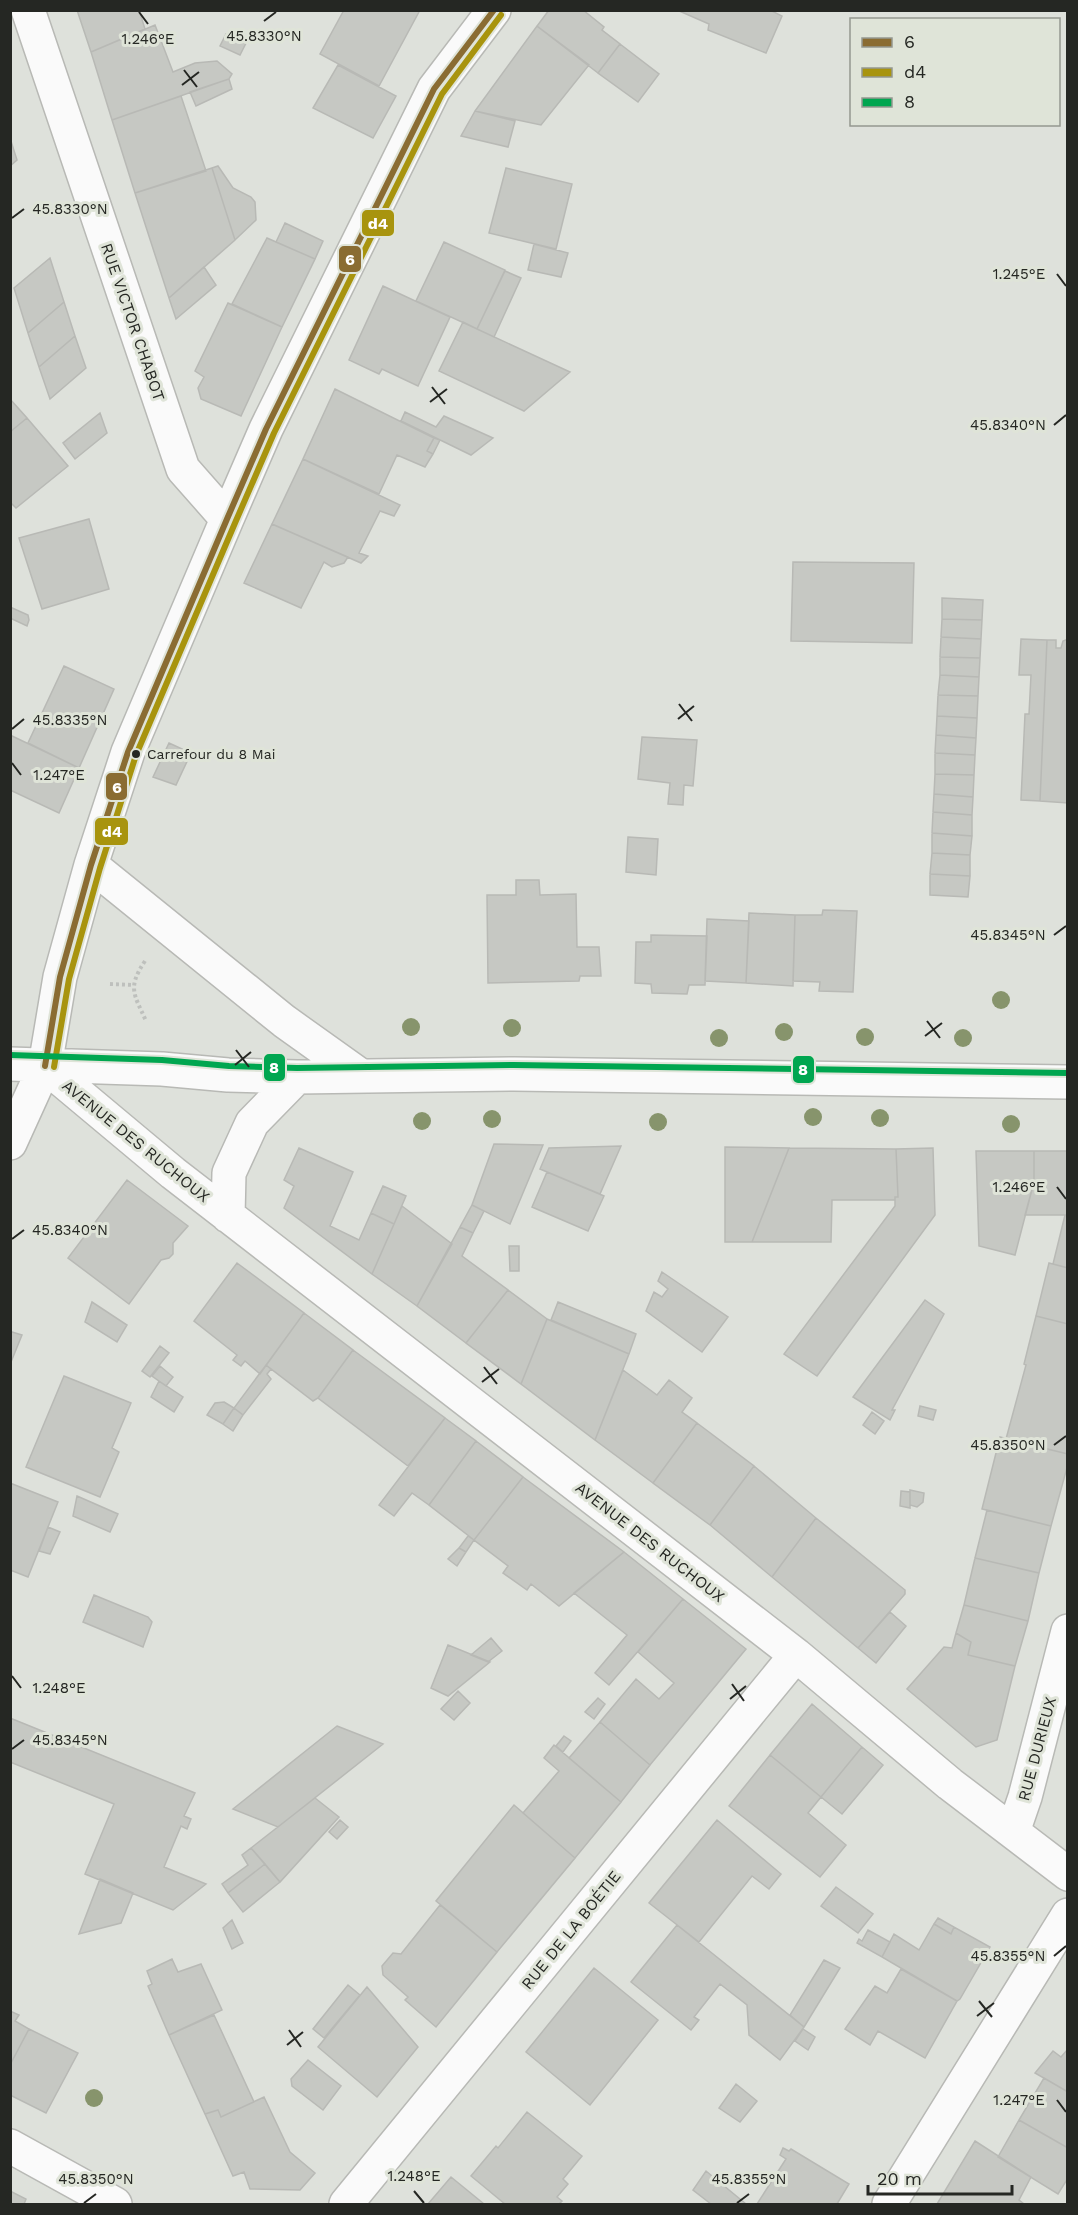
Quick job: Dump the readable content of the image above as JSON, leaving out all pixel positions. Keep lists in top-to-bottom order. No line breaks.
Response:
{"streets":{"street":["RUE VICTOR CHABOT","AVENUE DES RUCHOUX","RUE DURIEUX","RUE DE LA BOÉTIE"]},"crossings":[["AVENUE DES RUCHOUX","RUE DURIEUX"],["AVENUE DES RUCHOUX","RUE DE LA BOÉTIE"]],"places":["Carrefour du 8 Mai"],"lines":["transit line 6","transit line d4","transit line 8"],"legend":["6","d4","8"],"scale_bar":"20 m","coordinates":["45.8330°N","1.246°E","1.245°E","45.8340°N","45.8335°N","1.247°E","45.8345°N","45.8350°N","1.248°E","45.8355°N"]}
